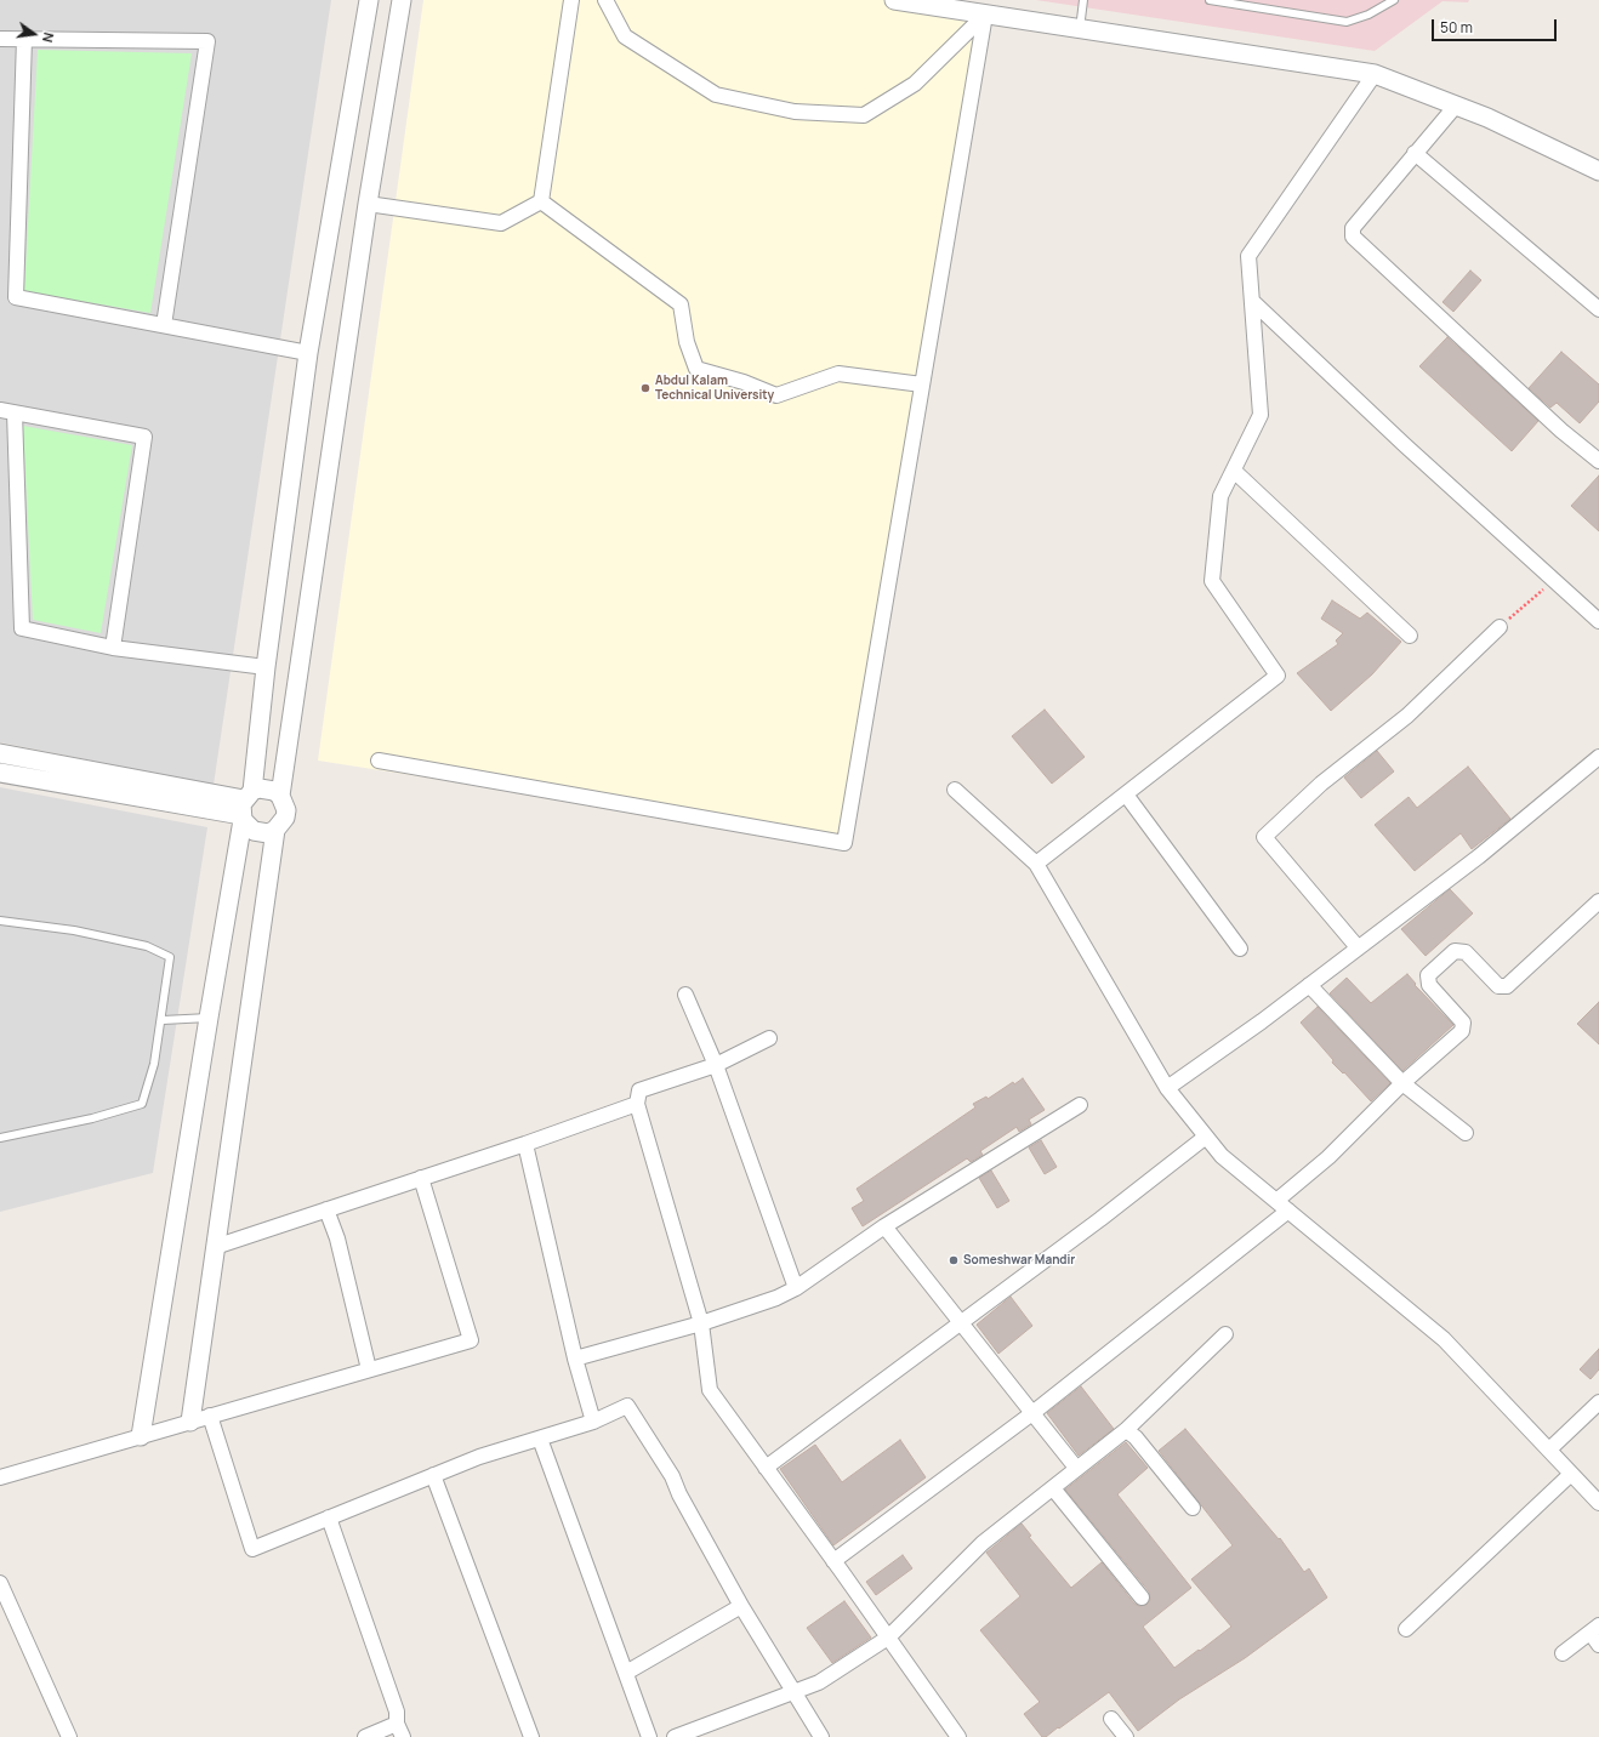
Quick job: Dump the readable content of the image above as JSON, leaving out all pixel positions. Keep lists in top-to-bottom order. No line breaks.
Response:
{"places":["Abdul Kalam Technical University","Someshwar Mandir"],"scale_bar":"50 m","north":"right"}
